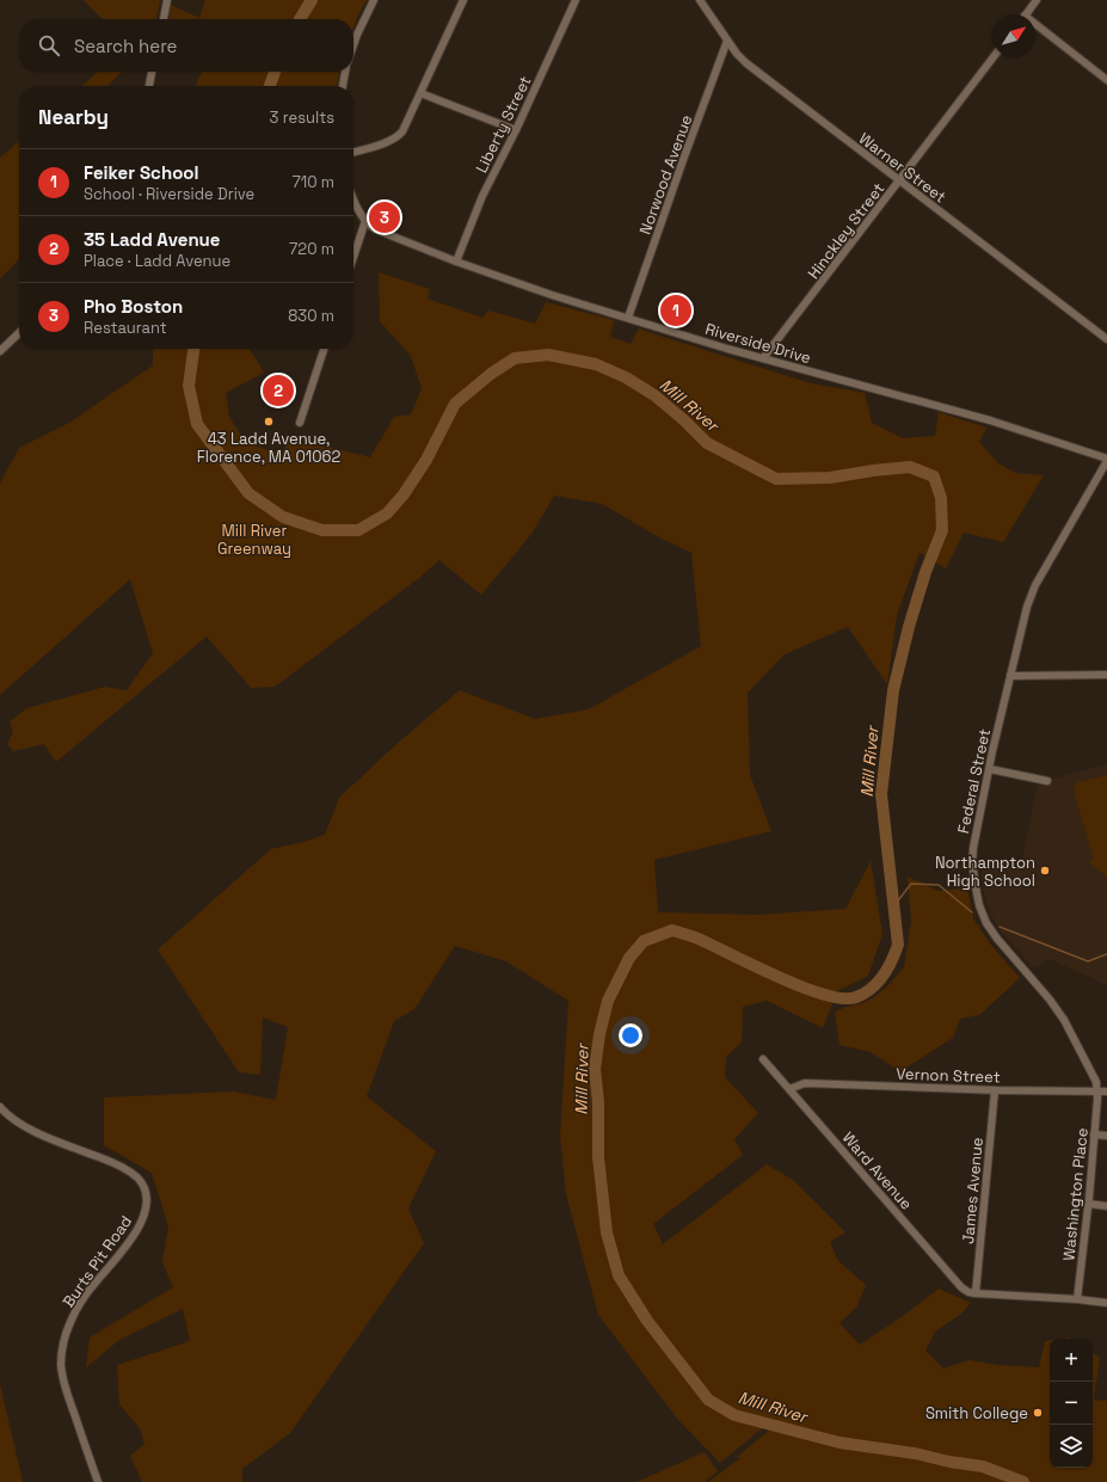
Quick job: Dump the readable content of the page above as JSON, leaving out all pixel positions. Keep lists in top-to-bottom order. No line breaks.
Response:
{"streets":{"street":["Liberty Street","Warner Street","Norwood Avenue","Hinckley Street","Riverside Drive","Federal Street","Vernon Street","Ward Avenue","James Avenue","Washington Place","Burts Pit Road"]},"crossings":[["Liberty Street","Riverside Drive"],["Warner Street","Norwood Avenue"],["Warner Street","Hinckley Street"],["Norwood Avenue","Riverside Drive"],["Hinckley Street","Riverside Drive"],["Riverside Drive","Federal Street"],["Federal Street","Vernon Street"],["Federal Street","Washington Place"],["Vernon Street","Ward Avenue"],["Vernon Street","James Avenue"],["Vernon Street","Washington Place"],["Ward Avenue","James Avenue"]],"water":["Mill River"],"parks":["Mill River Greenway"],"places":["43 Ladd Avenue, Florence, MA 01062","Northampton High School","Smith College"],"north":"top right","page":{"search":"Search here","heading":["Nearby","3 results"],"list":[{"mark":"1","name":"Feiker School","note":"School · Riverside Drive","value":"710 m"},{"mark":"2","name":"35 Ladd Avenue","note":"Place · Ladd Avenue","value":"720 m"},{"mark":"3","name":"Pho Boston","note":"Restaurant","value":"830 m"}],"pins":["3","1","2"],"map_buttons":["+","−"]}}
